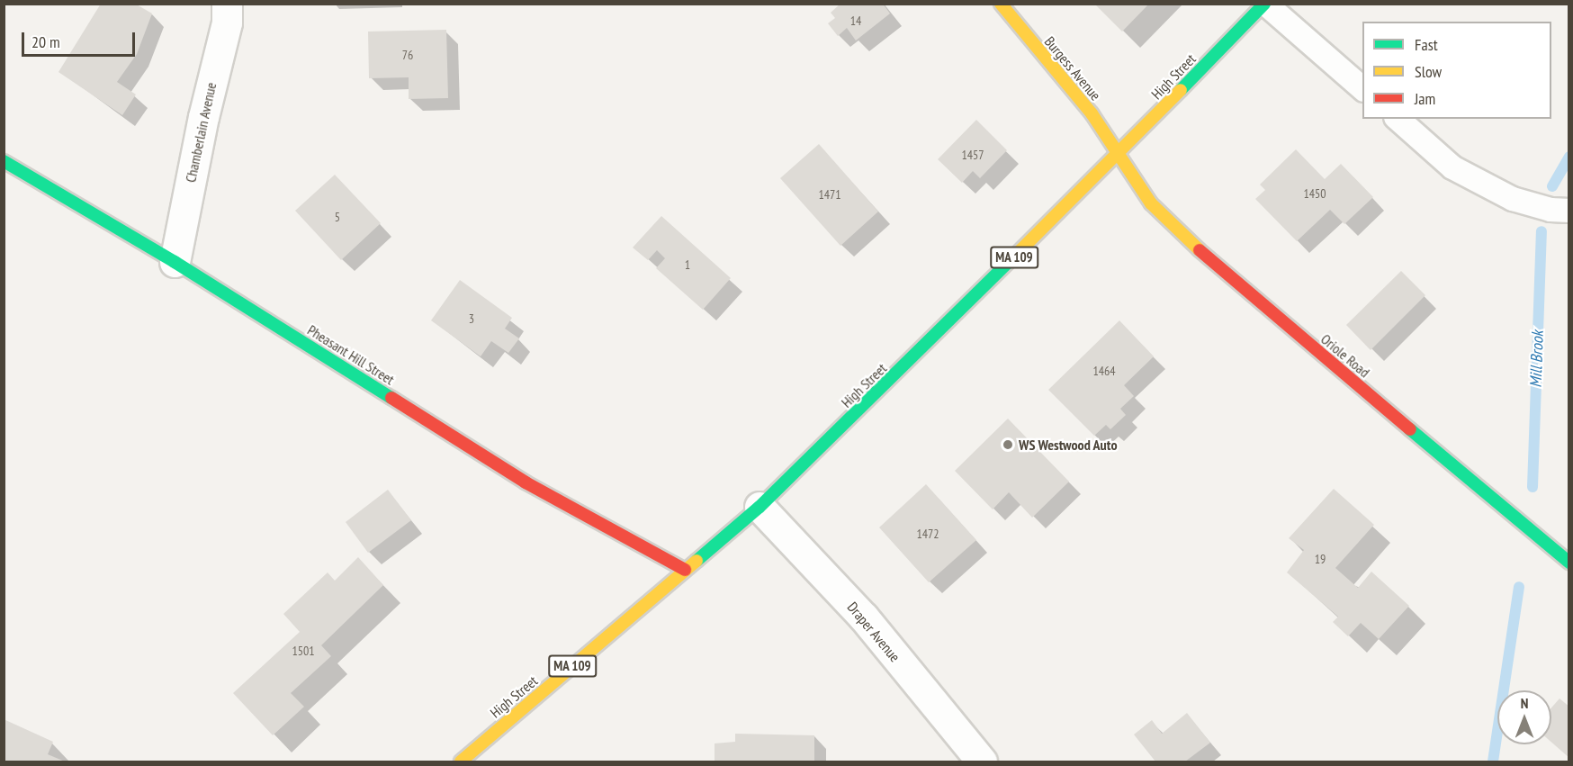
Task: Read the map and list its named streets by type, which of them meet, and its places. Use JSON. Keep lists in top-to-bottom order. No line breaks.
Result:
{"streets":{"street":["Burgess Avenue","High Street","Chamberlain Avenue","MA 109","Pheasant Hill Street","Oriole Road","Draper Avenue"]},"crossings":[["Burgess Avenue","High Street"],["Burgess Avenue","Oriole Road"],["High Street","Pheasant Hill Street"],["High Street","Oriole Road"],["High Street","Draper Avenue"],["Chamberlain Avenue","Pheasant Hill Street"]],"water":["Mill Brook"],"places":["WS Westwood Auto"],"house_numbers":["14","76","1457","1450","1471","5","1","3","1464","1472","19","1501"],"legend":["Fast","Slow","Jam"],"scale_bar":"20 m","north":"top"}
